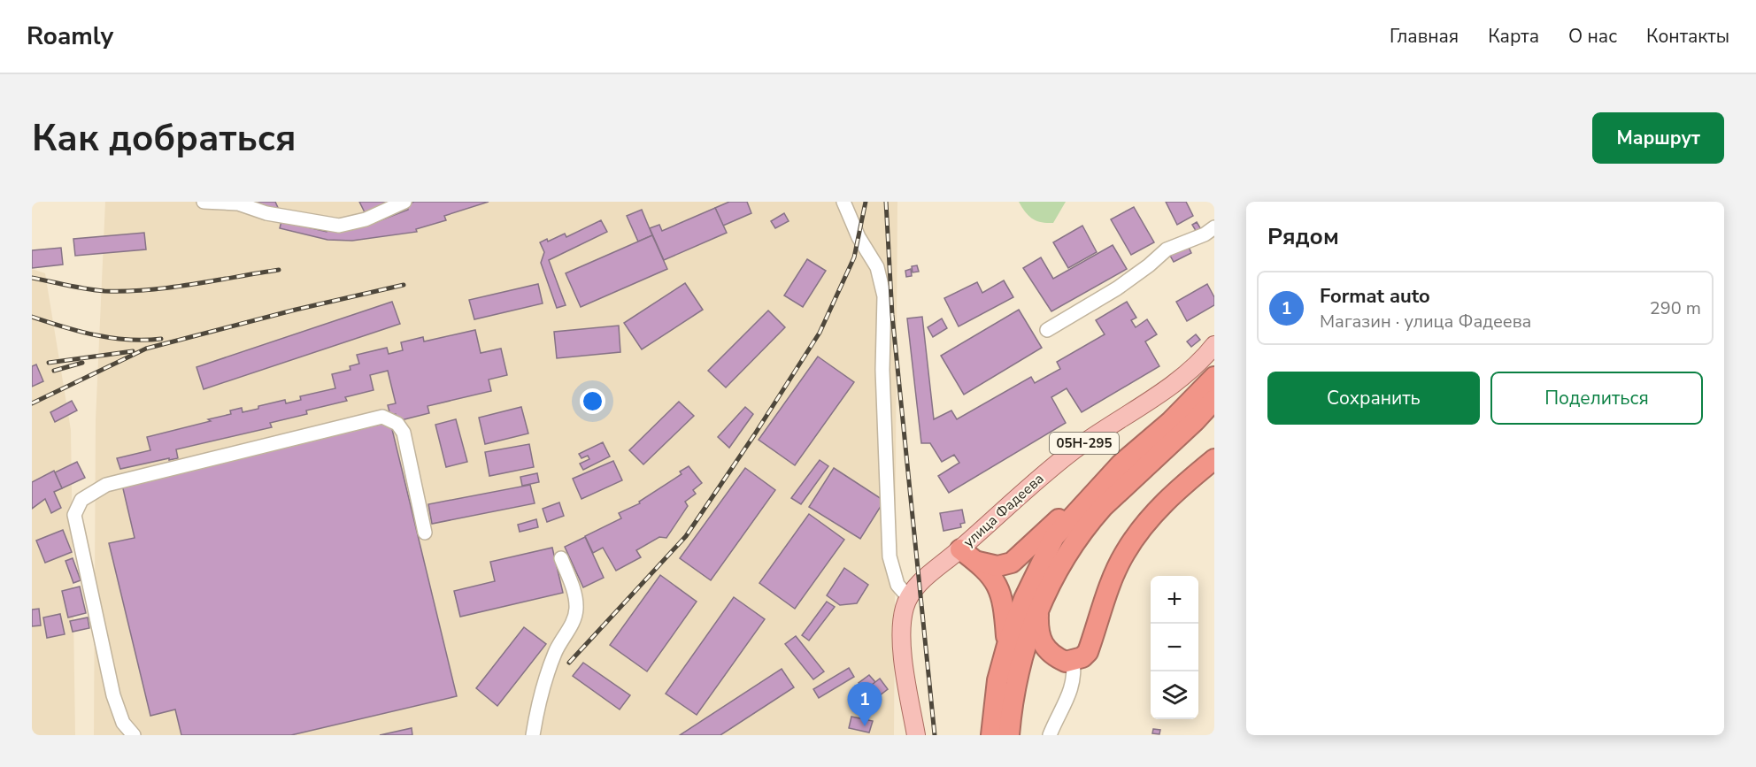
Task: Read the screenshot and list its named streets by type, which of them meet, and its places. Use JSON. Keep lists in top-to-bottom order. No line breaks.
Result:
{"streets":{"main road":["05Н-295","улица Фадеева"]},"page":{"header":"Roamly","nav":["Главная","Карта","О нас","Контакты"],"buttons":["Маршрут",["Сохранить","Поделиться"]],"title":"Как добраться","heading":"Рядом","list":[{"mark":"1","name":"Format auto","note":"Магазин · улица Фадеева","value":"290 m"}],"map_buttons":["+","−"],"pins":"1"}}
